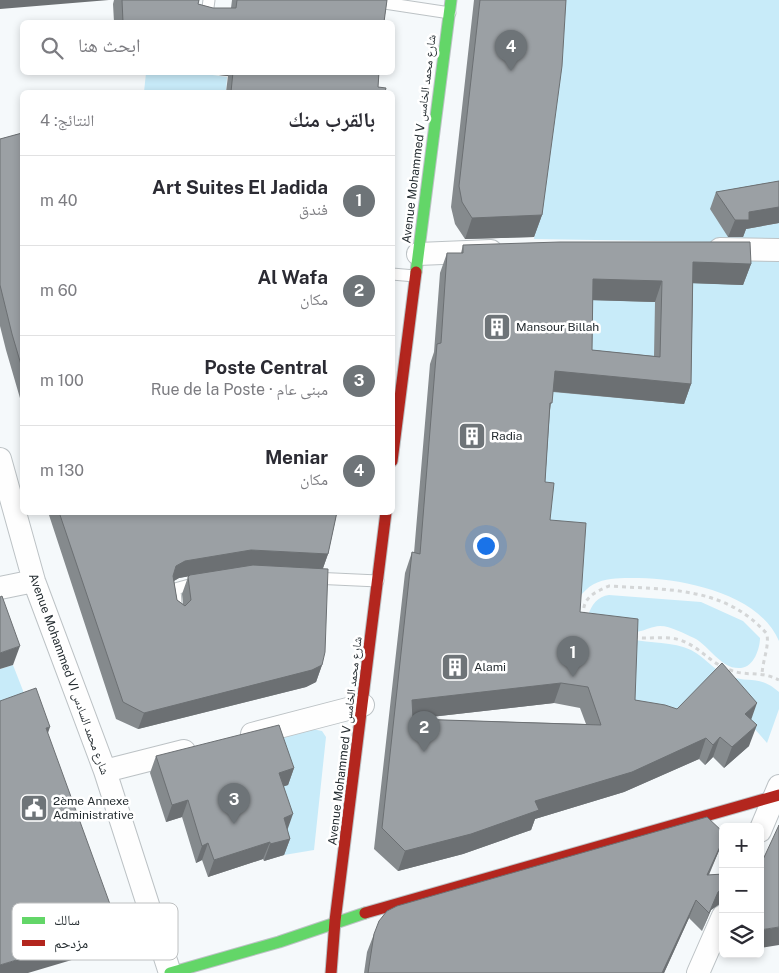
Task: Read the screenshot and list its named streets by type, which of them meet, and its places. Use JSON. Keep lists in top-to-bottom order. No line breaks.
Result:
{"streets":{"street":["Avenue Mohammed V شارع محمد الخامس","Avenue Mohammed VI شارع محمد السادس"]},"places":{"building":["Mansour Billah","Radia","Alami"],"public building":["2ème Annexe Administrative"]},"legend":["سالك","مزدحم"],"page":{"search":"ابحث هنا","pins":["4","1","2","3"],"heading":["بالقرب منك","النتائج: 4"],"list":[{"mark":"1","name":"Art Suites El Jadida","note":"فندق","value":"40 m"},{"mark":"2","name":"Al Wafa","note":"مكان","value":"60 m"},{"mark":"3","name":"Poste Central","note":"مبنى عام · Rue de la Poste","value":"100 m"},{"mark":"4","name":"Meniar","note":"مكان","value":"130 m"}],"map_buttons":["+","−"]}}
